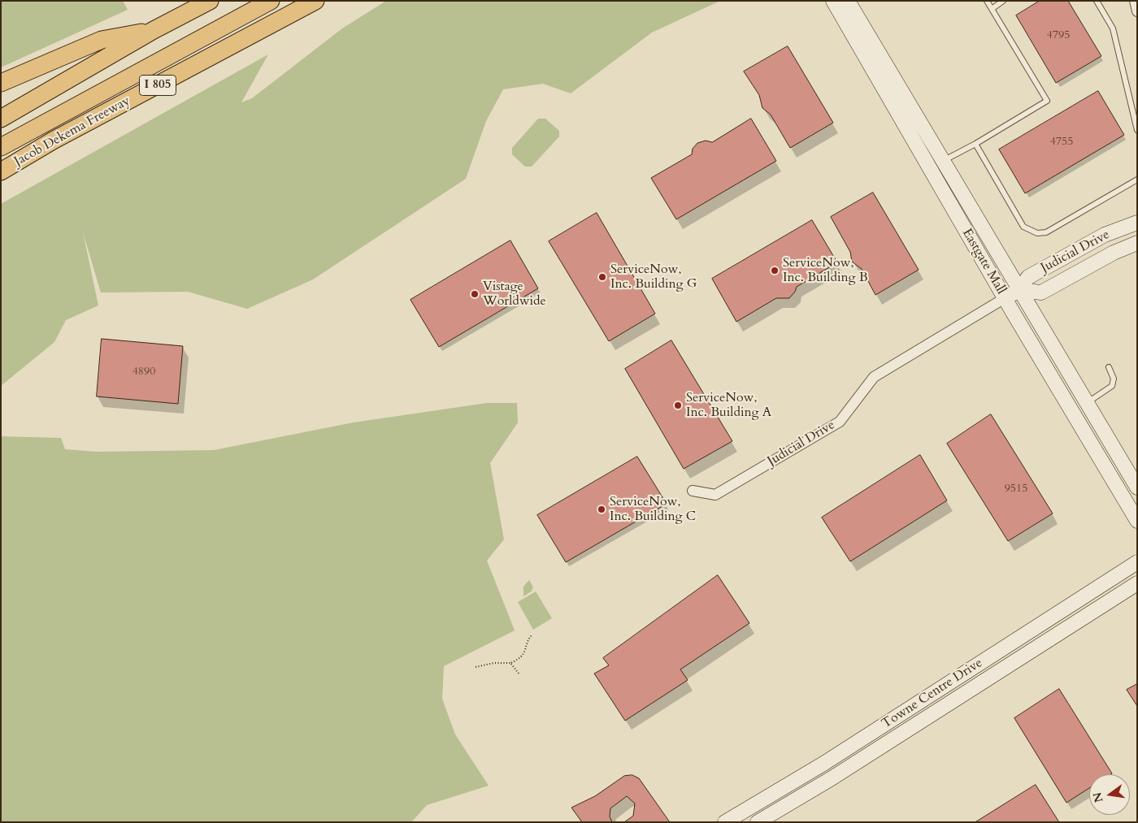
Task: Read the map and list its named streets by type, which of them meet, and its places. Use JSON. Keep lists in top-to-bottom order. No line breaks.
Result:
{"streets":{"highway":["I 805","Jacob Dekema Freeway"],"street":["Judicial Drive","Eastgate Mall","Towne Centre Drive"]},"crossings":[["Judicial Drive","Eastgate Mall"]],"places":["ServiceNow, Inc. Building B","ServiceNow, Inc. Building G","Vistage Worldwide","ServiceNow, Inc. Building A","ServiceNow, Inc. Building C"],"house_numbers":["4795","4755","4890","9515"],"north":"left"}
